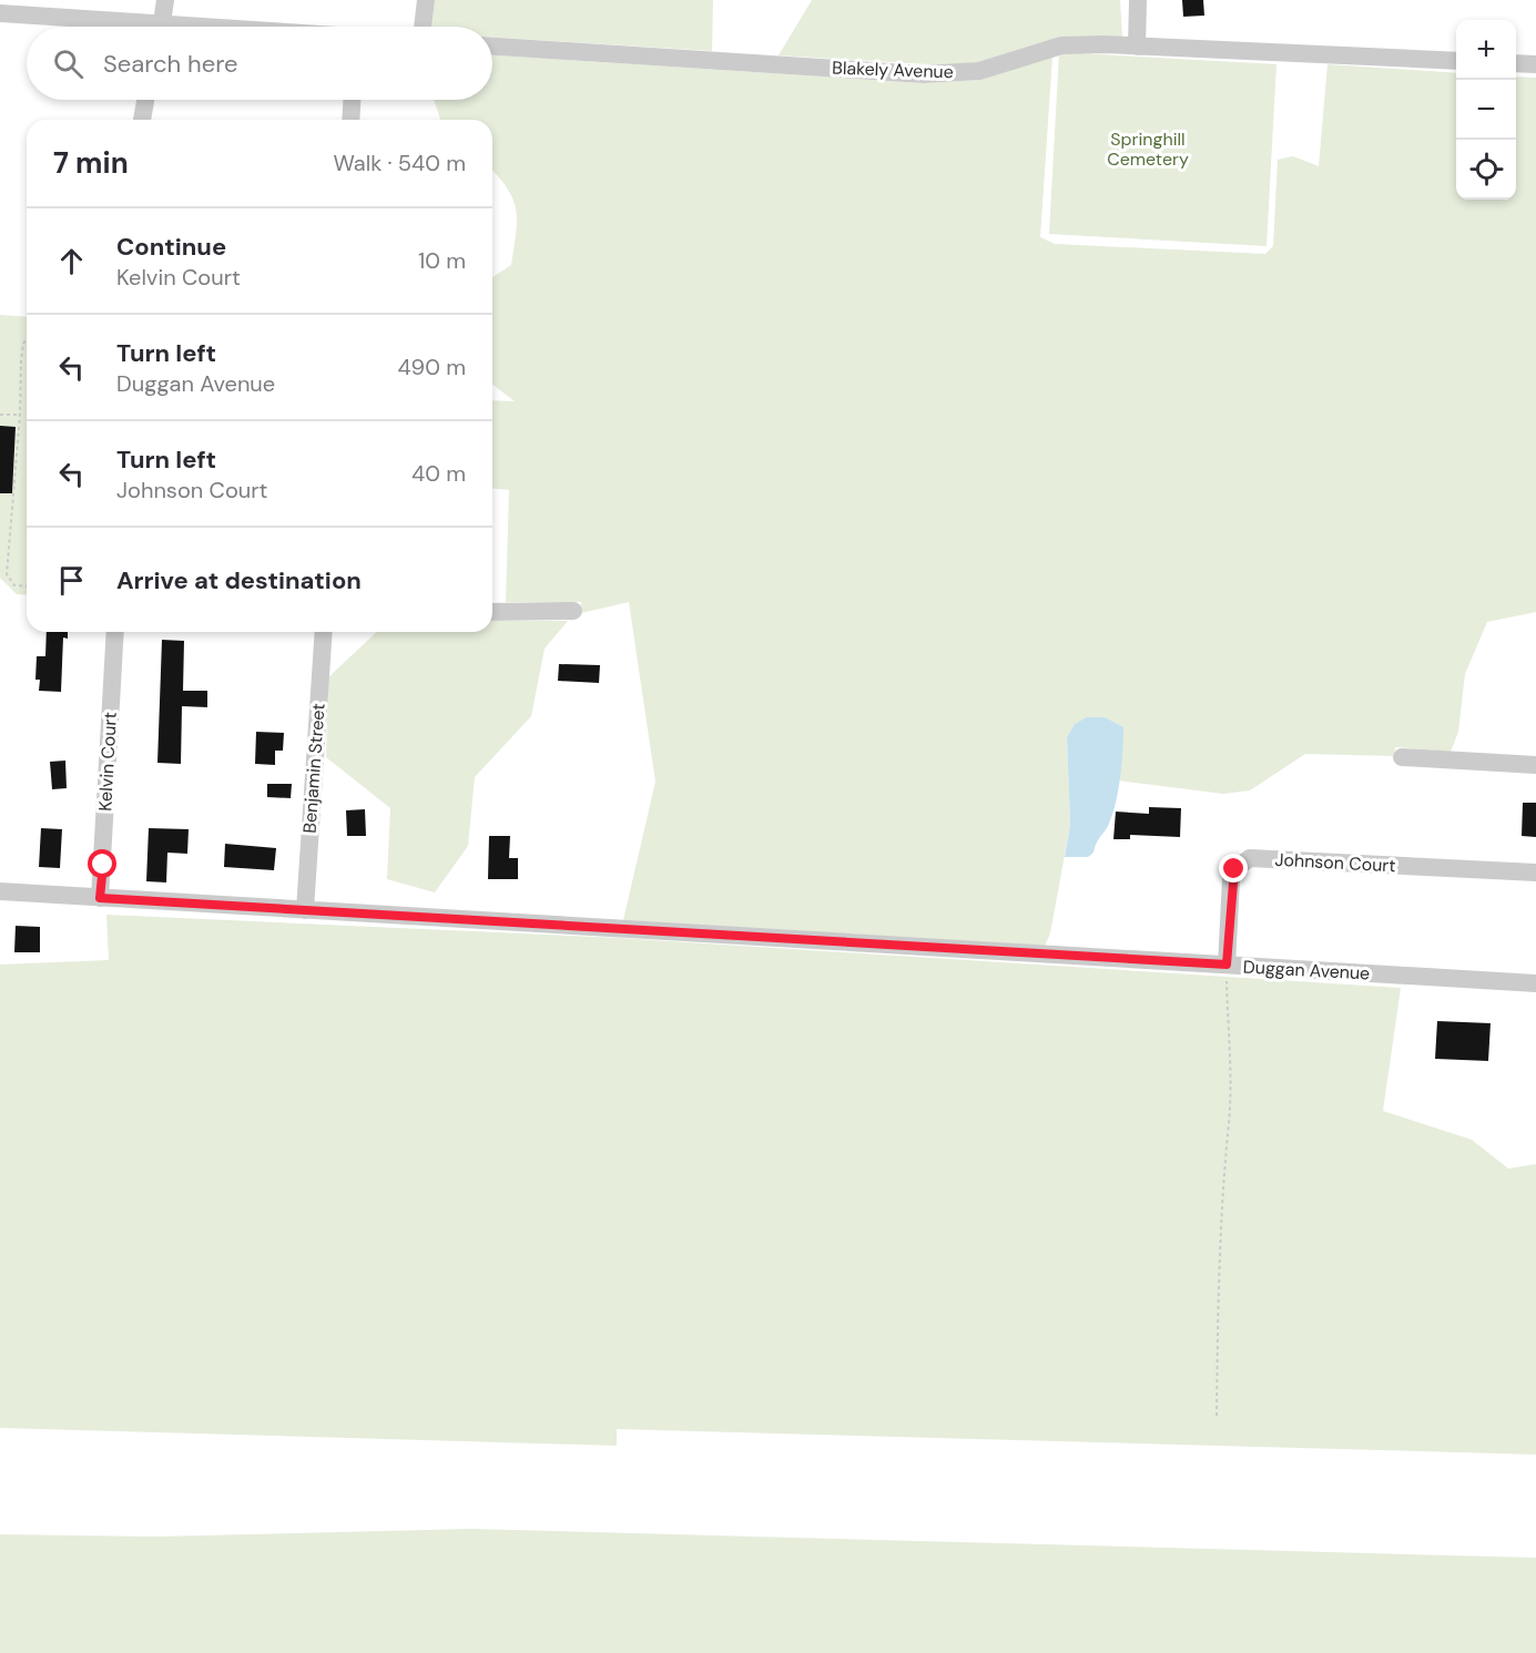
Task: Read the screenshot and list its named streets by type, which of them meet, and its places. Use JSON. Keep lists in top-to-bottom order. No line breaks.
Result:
{"streets":{"street":["Blakely Avenue","Kelvin Court","Benjamin Street","Johnson Court","Duggan Avenue"]},"crossings":[["Kelvin Court","Duggan Avenue"],["Benjamin Street","Duggan Avenue"],["Johnson Court","Duggan Avenue"]],"parks":["Springhill Cemetery"],"page":{"map_buttons":["+","−"],"search":"Search here","heading":["7 min","Walk · 540 m"],"list":[["Continue","Kelvin Court","10 m"],["Turn left","Duggan Avenue","490 m"],["Turn left","Johnson Court","40 m"],"Arrive at destination"]}}
